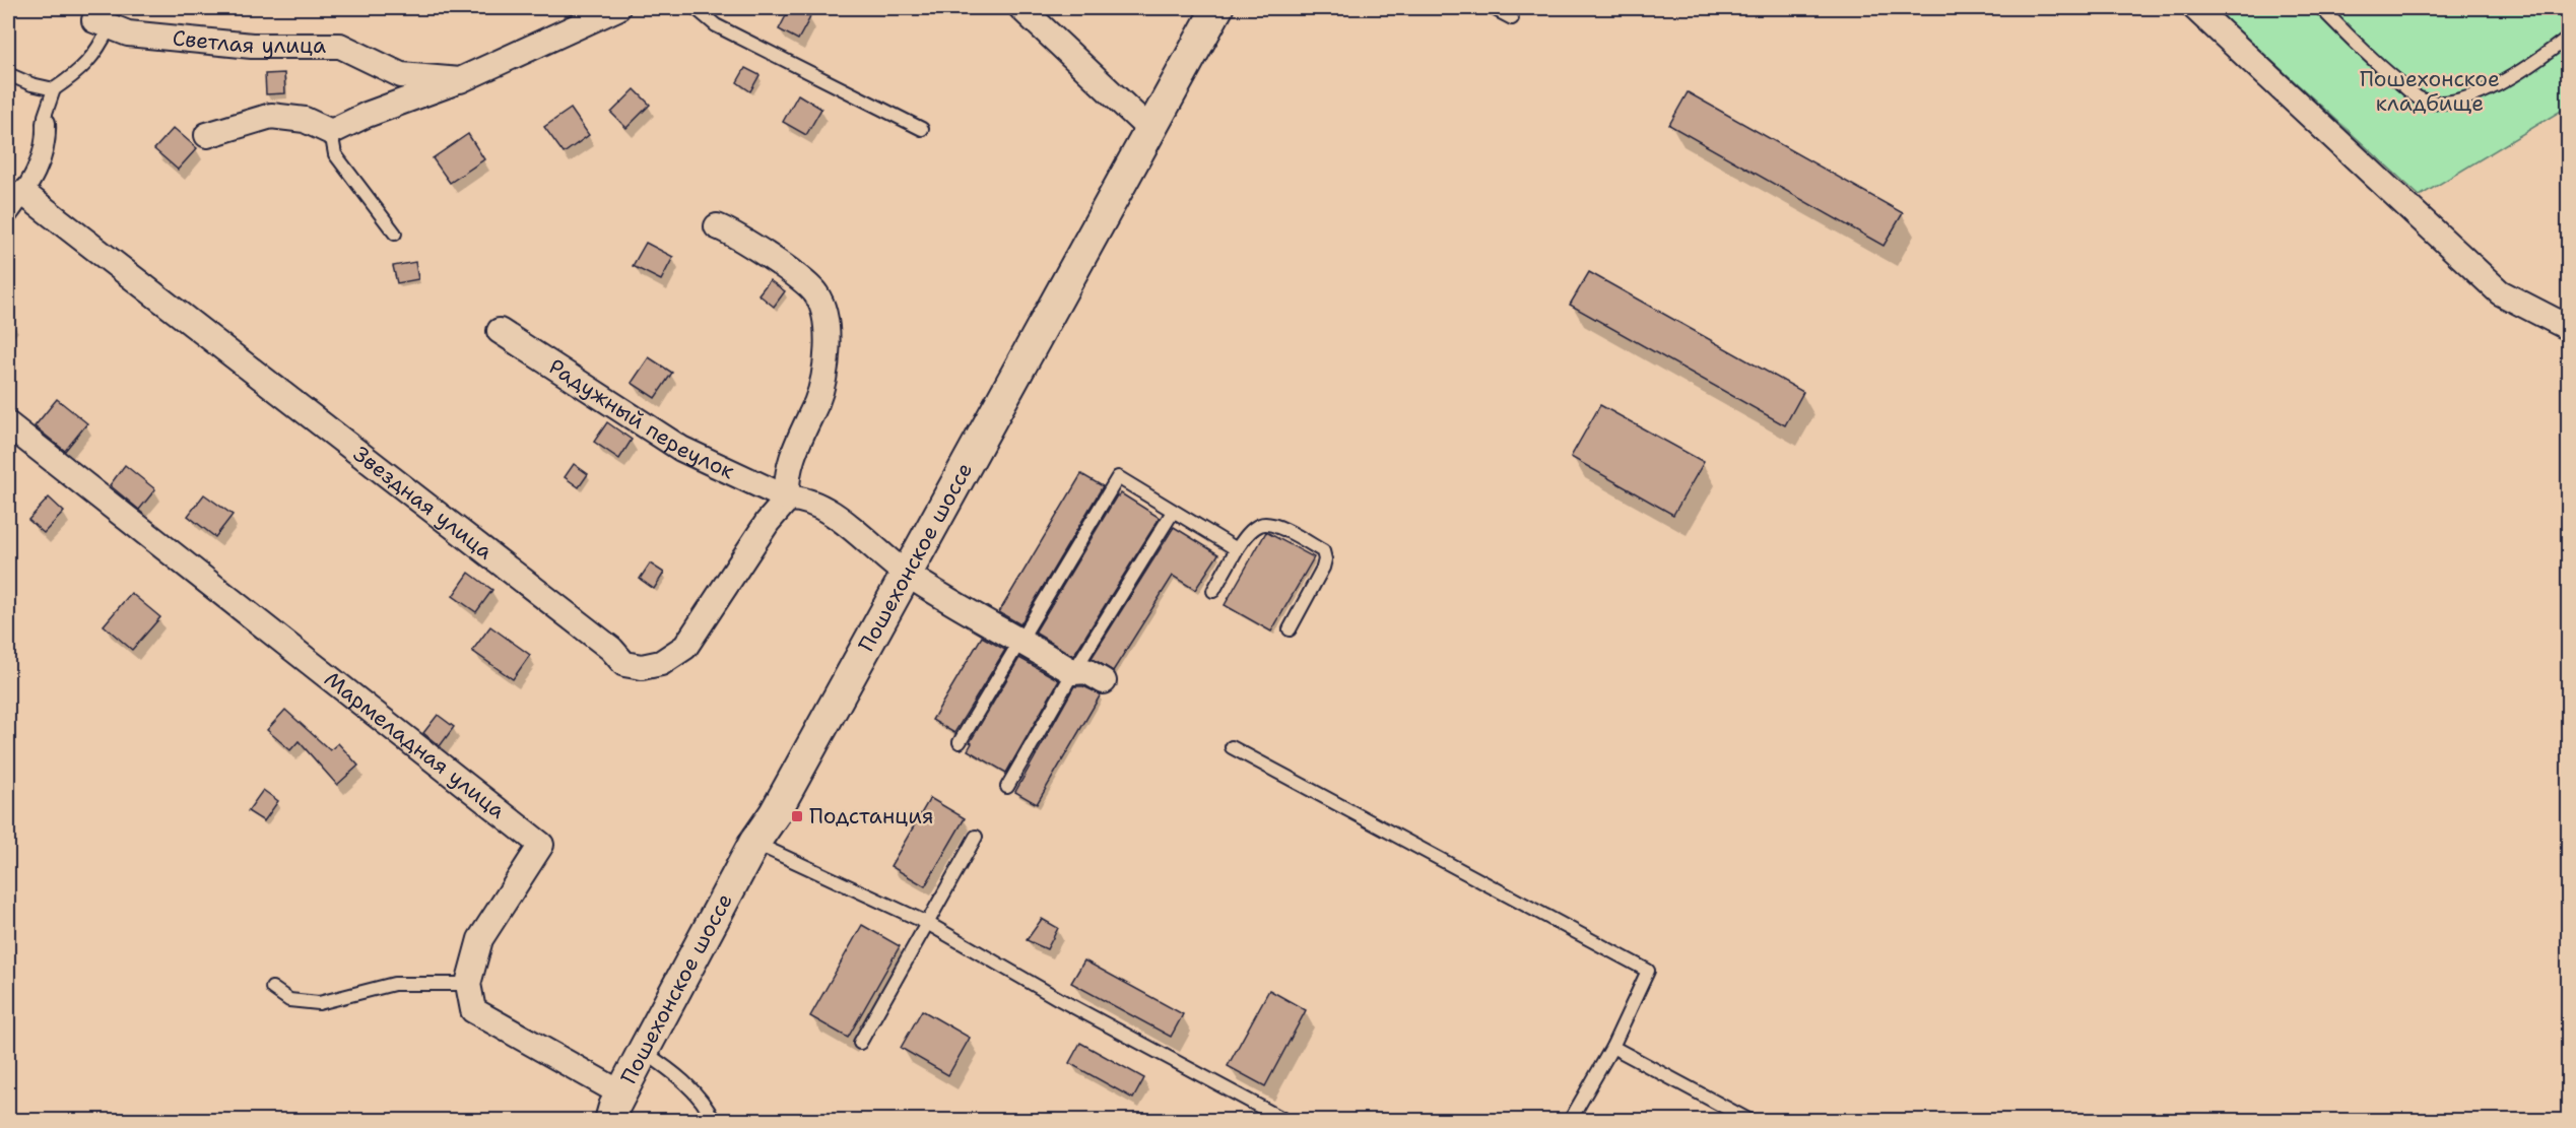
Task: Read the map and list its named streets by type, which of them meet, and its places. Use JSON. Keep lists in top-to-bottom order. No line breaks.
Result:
{"streets":{"street":["Светлая улица","Радужный переулок","Звездная улица","Пошехонское шоссе","Мармеладная улица"]},"crossings":[["Радужный переулок","Звездная улица"],["Радужный переулок","Пошехонское шоссе"]],"parks":["Пошехонское кладбище"],"places":{"transit":["Подстанция"]}}
